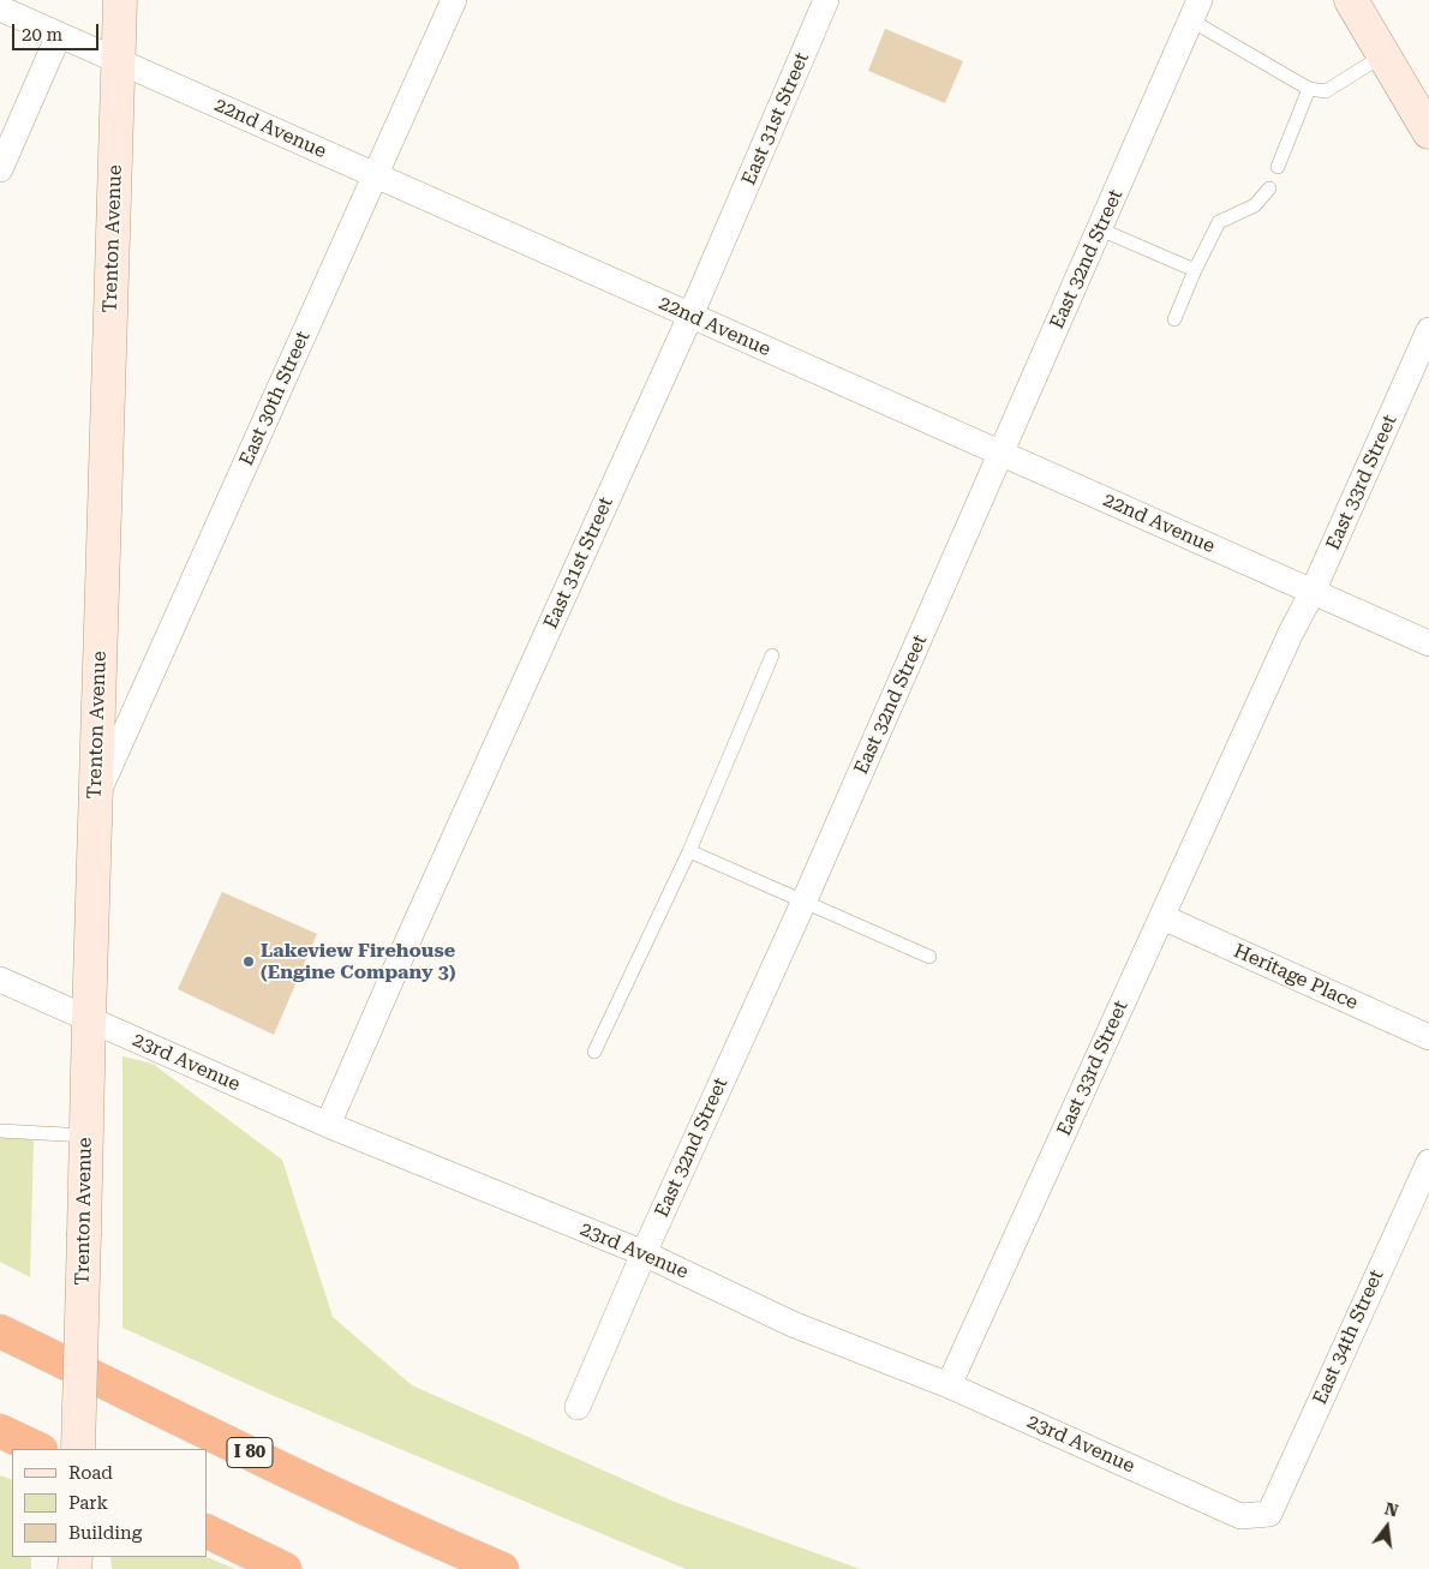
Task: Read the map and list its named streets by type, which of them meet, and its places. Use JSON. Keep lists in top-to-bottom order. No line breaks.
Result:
{"streets":{"highway":["I 80"],"street":["East 31st Street","22nd Avenue","Trenton Avenue","East 32nd Street","East 30th Street","East 33rd Street","Heritage Place","23rd Avenue","East 34th Street"]},"crossings":[["East 31st Street","22nd Avenue"],["East 31st Street","23rd Avenue"],["22nd Avenue","Trenton Avenue"],["22nd Avenue","East 32nd Street"],["22nd Avenue","East 30th Street"],["22nd Avenue","East 33rd Street"],["Trenton Avenue","East 30th Street"],["Trenton Avenue","23rd Avenue"],["East 32nd Street","23rd Avenue"],["East 33rd Street","Heritage Place"],["East 33rd Street","23rd Avenue"],["23rd Avenue","East 34th Street"]],"places":["Lakeview Firehouse (Engine Company 3)"],"legend":["Road","Park","Building"],"scale_bar":"20 m","north":"top"}
